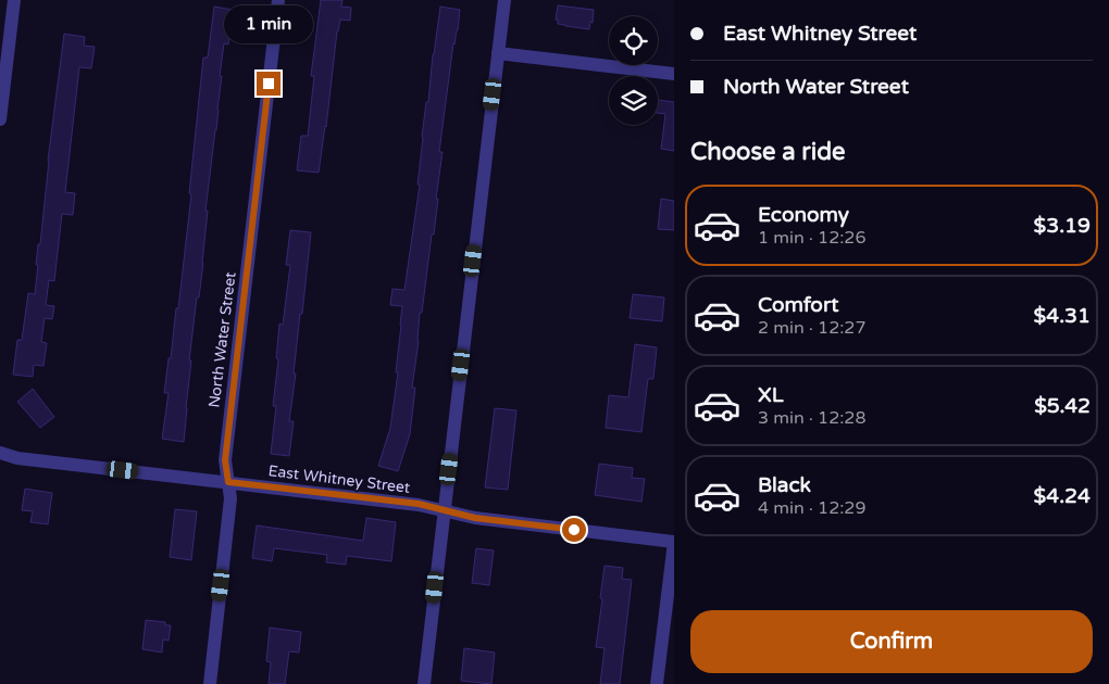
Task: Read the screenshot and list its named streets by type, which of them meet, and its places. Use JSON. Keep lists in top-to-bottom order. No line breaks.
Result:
{"streets":{"street":["North Water Street","East Whitney Street"]},"crossings":[["North Water Street","East Whitney Street"]],"page":{"banner":["East Whitney Street","North Water Street"],"bubble":"1 min","heading":"Choose a ride","list":[{"name":"Economy","note":"1 min · 12:26","value":"$3.19"},{"name":"Comfort","note":"2 min · 12:27","value":"$4.31"},{"name":"XL","note":"3 min · 12:28","value":"$5.42"},{"name":"Black","note":"4 min · 12:29","value":"$4.24"}],"buttons":"Confirm"}}
